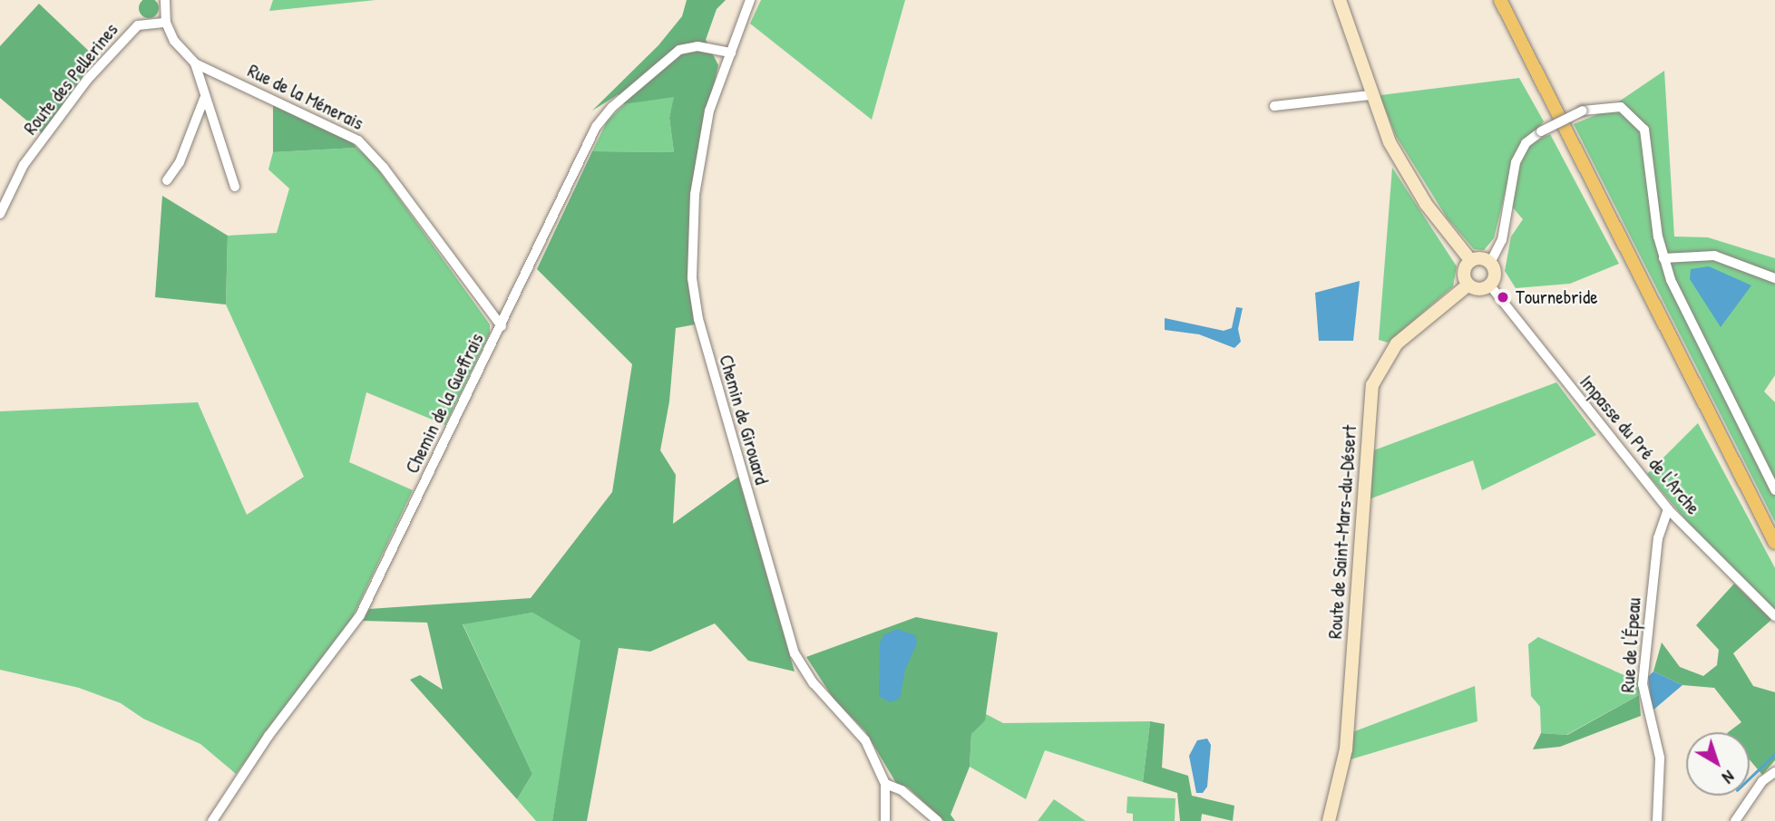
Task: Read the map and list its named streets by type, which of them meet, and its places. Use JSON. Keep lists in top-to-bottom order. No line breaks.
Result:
{"streets":{"main road":["Route de Saint-Mars-du-Désert"],"street":["Route des Pellerines","Rue de la Ménerais","Chemin de la Gueffrais","Chemin de Girouard","Impasse du Pré de l'Arche","Rue de l'Épeau"]},"crossings":[["Route des Pellerines","Rue de la Ménerais"],["Rue de la Ménerais","Chemin de la Gueffrais"],["Chemin de la Gueffrais","Chemin de Girouard"],["Impasse du Pré de l'Arche","Route de Saint-Mars-du-Désert"],["Impasse du Pré de l'Arche","Rue de l'Épeau"]],"places":["Tournebride"],"north":"bottom right"}
